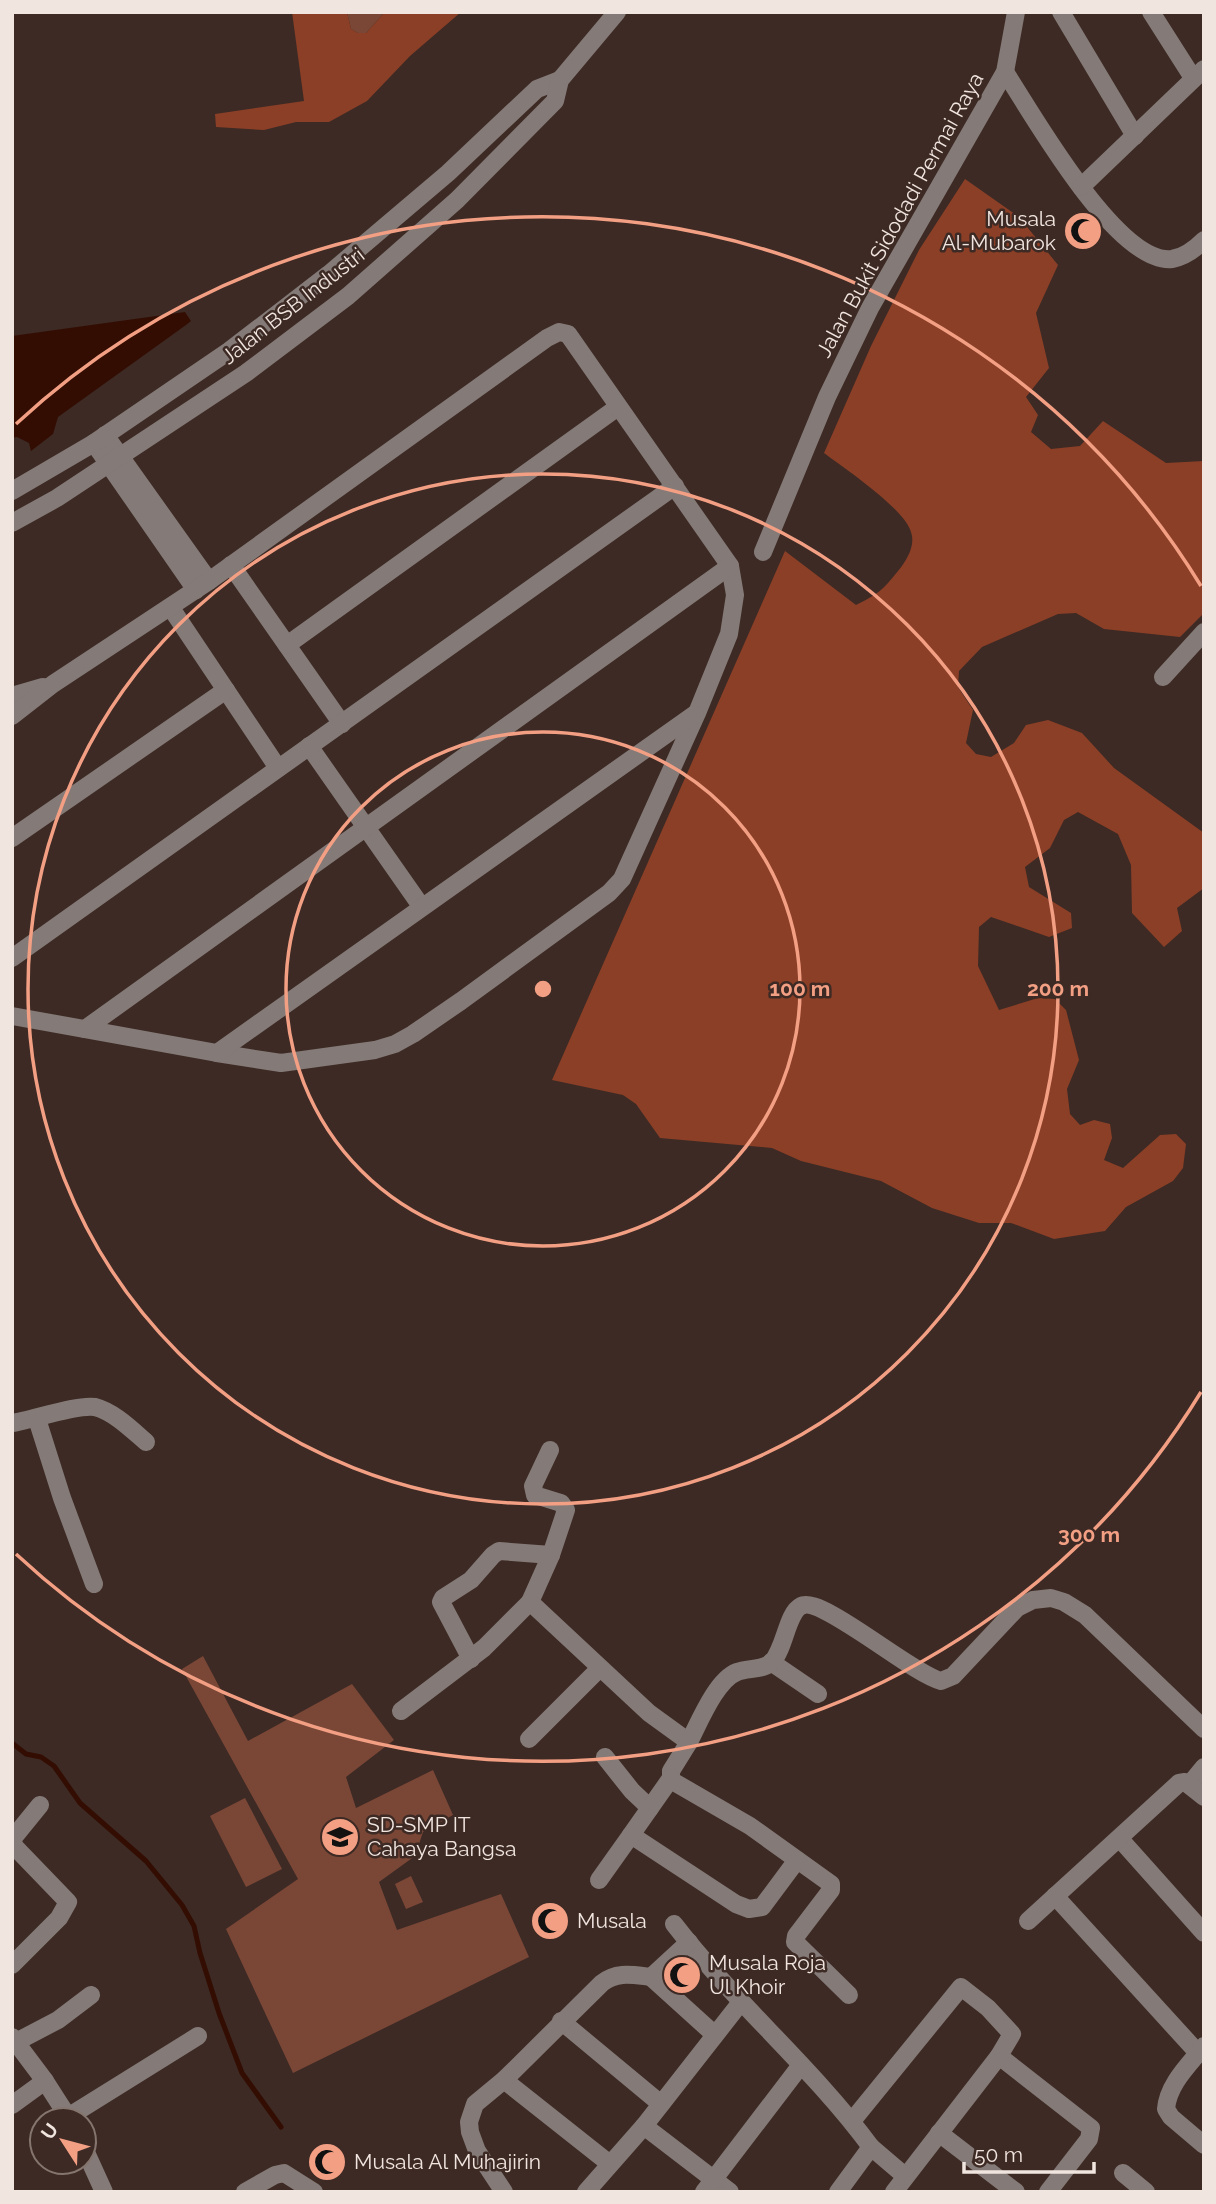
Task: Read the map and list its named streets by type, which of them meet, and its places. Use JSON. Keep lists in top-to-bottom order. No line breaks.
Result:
{"streets":{"street":["Jalan Bukit Sidodadi Permai Raya","Jalan BSB Industri"]},"places":{"mosque":["Musala Al-Mubarok","Musala","Musala Roja Ul Khoir","Musala Al Muhajirin"],"school or university":["SD-SMP IT Cahaya Bangsa"]},"scale_bar":"50 m","north":"top left","rings":["100 m","200 m","300 m"]}
